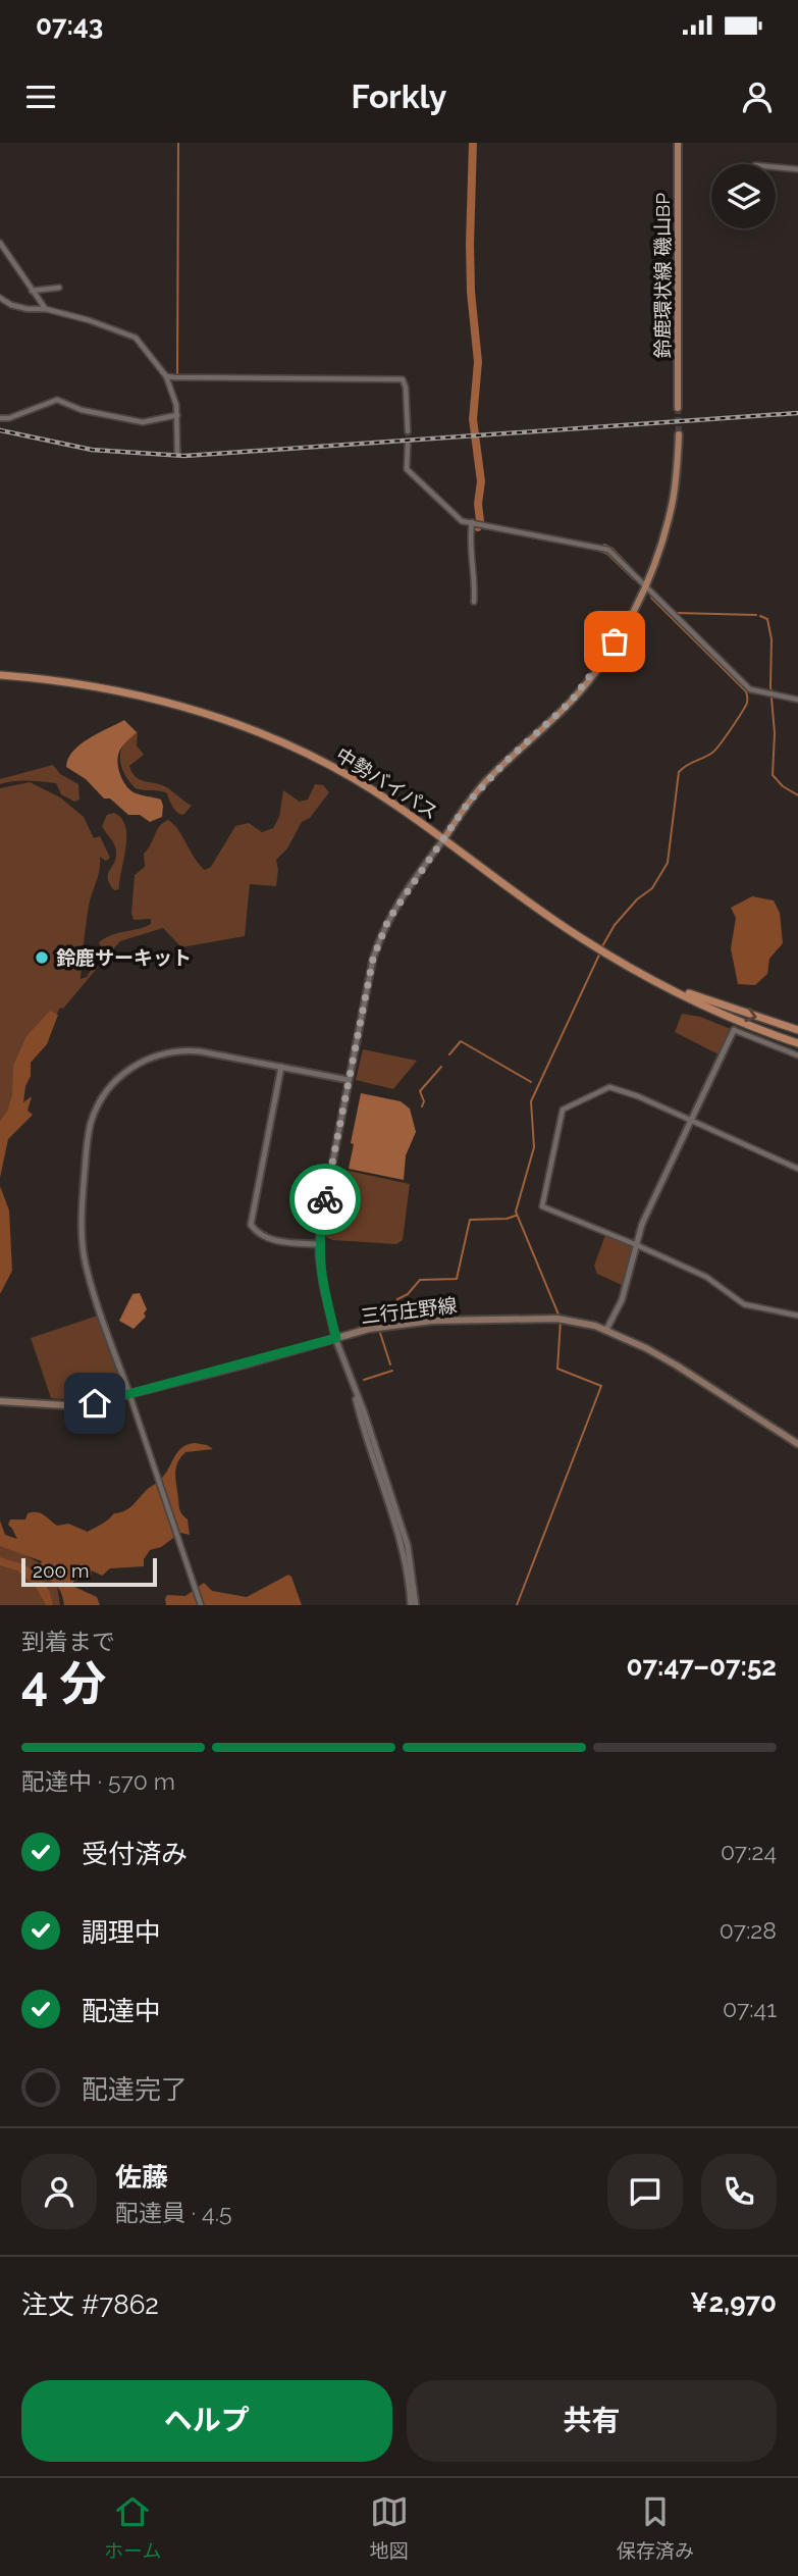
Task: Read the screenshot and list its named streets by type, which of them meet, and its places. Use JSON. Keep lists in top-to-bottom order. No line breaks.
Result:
{"streets":{"highway":["中勢バイパス"],"main road":["鈴鹿環状線 磯山BP","三行庄野線"]},"places":["鈴鹿サーキット"],"scale_bar":"200 m","page":{"status":"07:43","header":"Forkly","scale":"200 m","heading":["4 分","到着まで","07:47–07:52"],"panel":["佐藤","配達員 · 4.5","注文 #7862","¥2,970"],"bar":"配達中 · 570 m","list":[["受付済み","07:24"],["調理中","07:28"],["配達中","07:41"],"配達完了"],"buttons":["ヘルプ","共有"],"tabs":["ホーム","地図","保存済み"]}}
